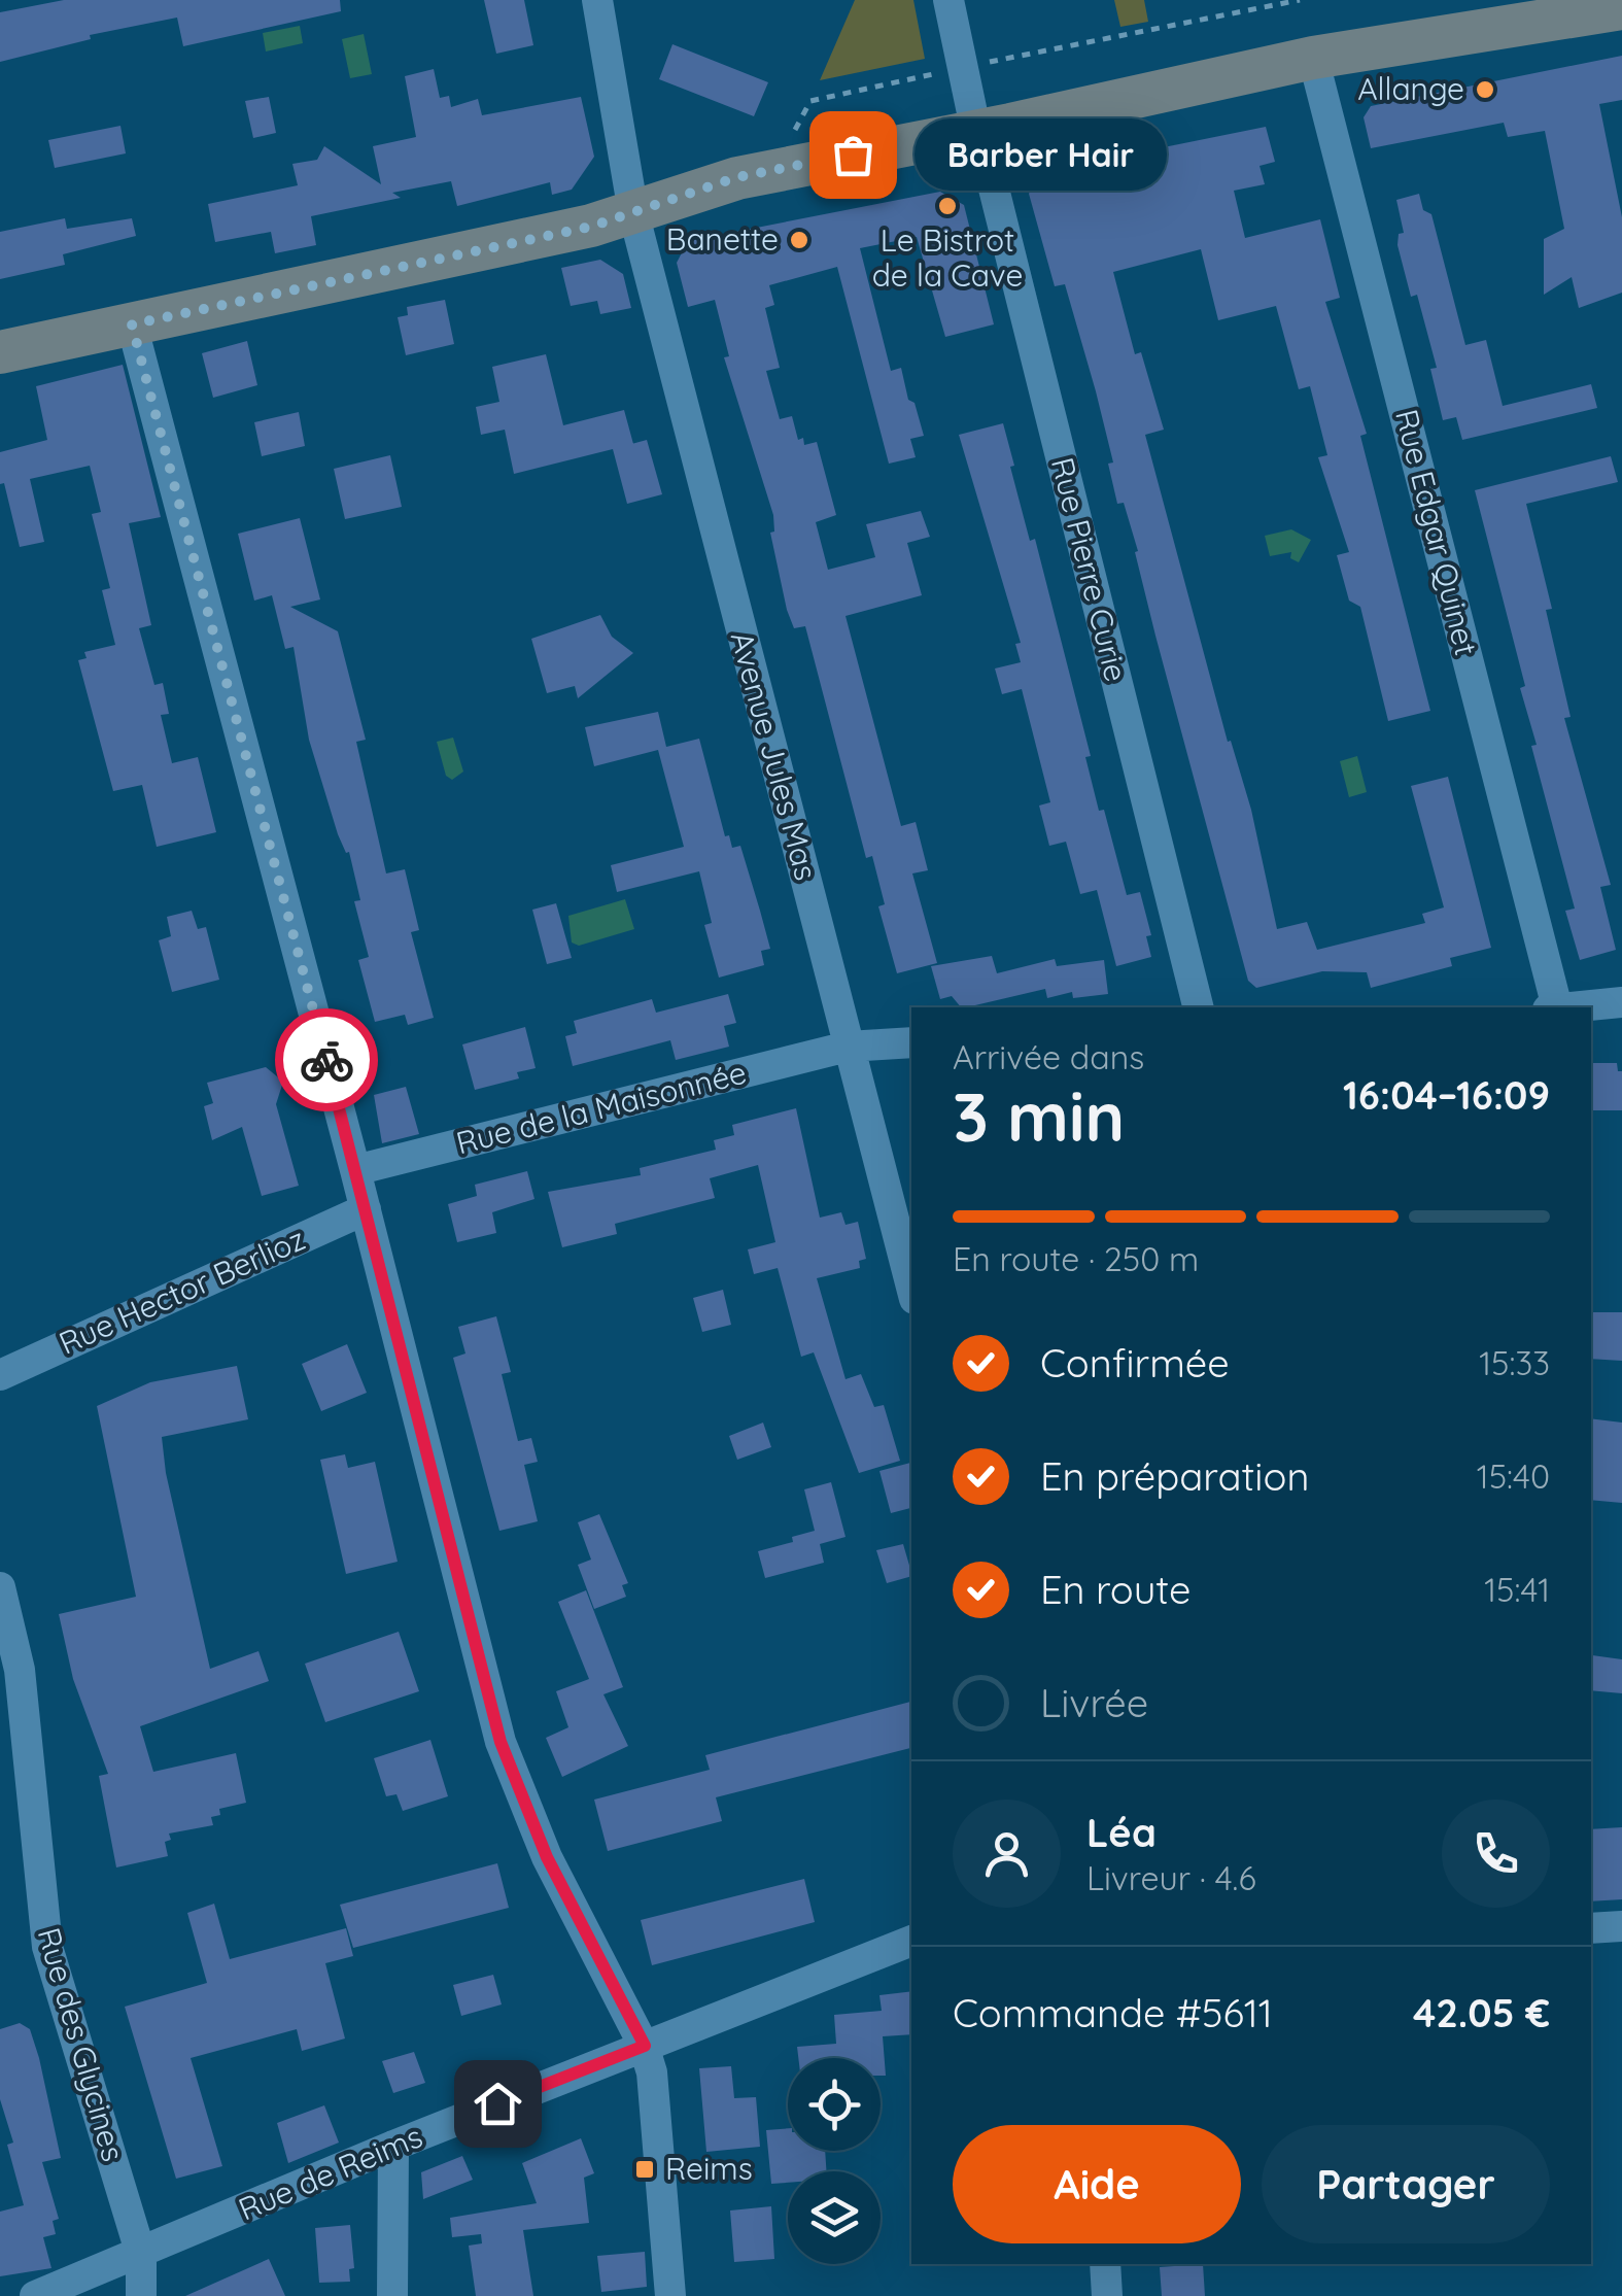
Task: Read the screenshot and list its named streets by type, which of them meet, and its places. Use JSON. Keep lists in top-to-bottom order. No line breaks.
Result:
{"streets":{"street":["Rue Edgar Quinet","Rue Pierre Curie","Avenue Jules Mas","Rue de la Maisonnée","Rue Hector Berlioz","Rue des Glycines","Rue de Reims"]},"crossings":[["Avenue Jules Mas","Rue de la Maisonnée"],["Rue des Glycines","Rue de Reims"]],"places":{"other":["Allange","Barber Hair","Le Bistrot de la Cave","Banette"],"transit":["Reims"]},"page":{"bubble":"Barber Hair","heading":["3 min","Arrivée dans","16:04–16:09"],"panel":["Léa","Livreur · 4.6","Commande #5611","42.05 €"],"bar":"En route · 250 m","list":[["Confirmée","15:33"],["En préparation","15:40"],["En route","15:41"],"Livrée"],"buttons":["Aide","Partager"]}}
